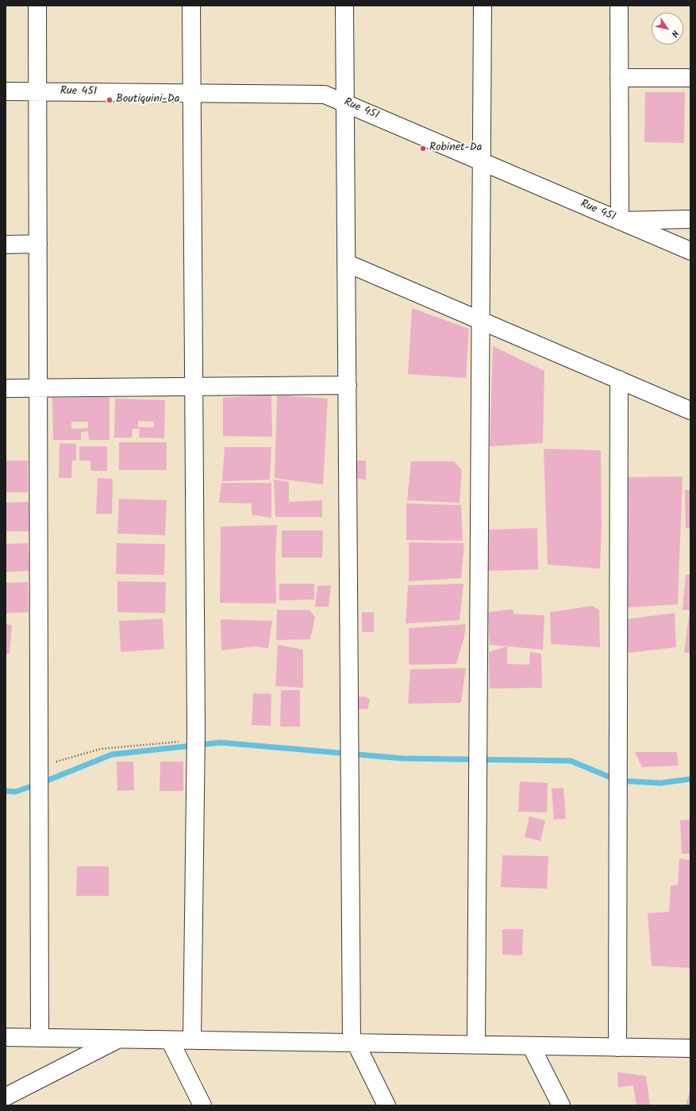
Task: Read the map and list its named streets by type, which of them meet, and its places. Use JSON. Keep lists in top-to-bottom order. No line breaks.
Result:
{"streets":{"street":["Rue 451"]},"places":["Boutiquini-Da","Robinet-Da"],"north":"bottom right"}
